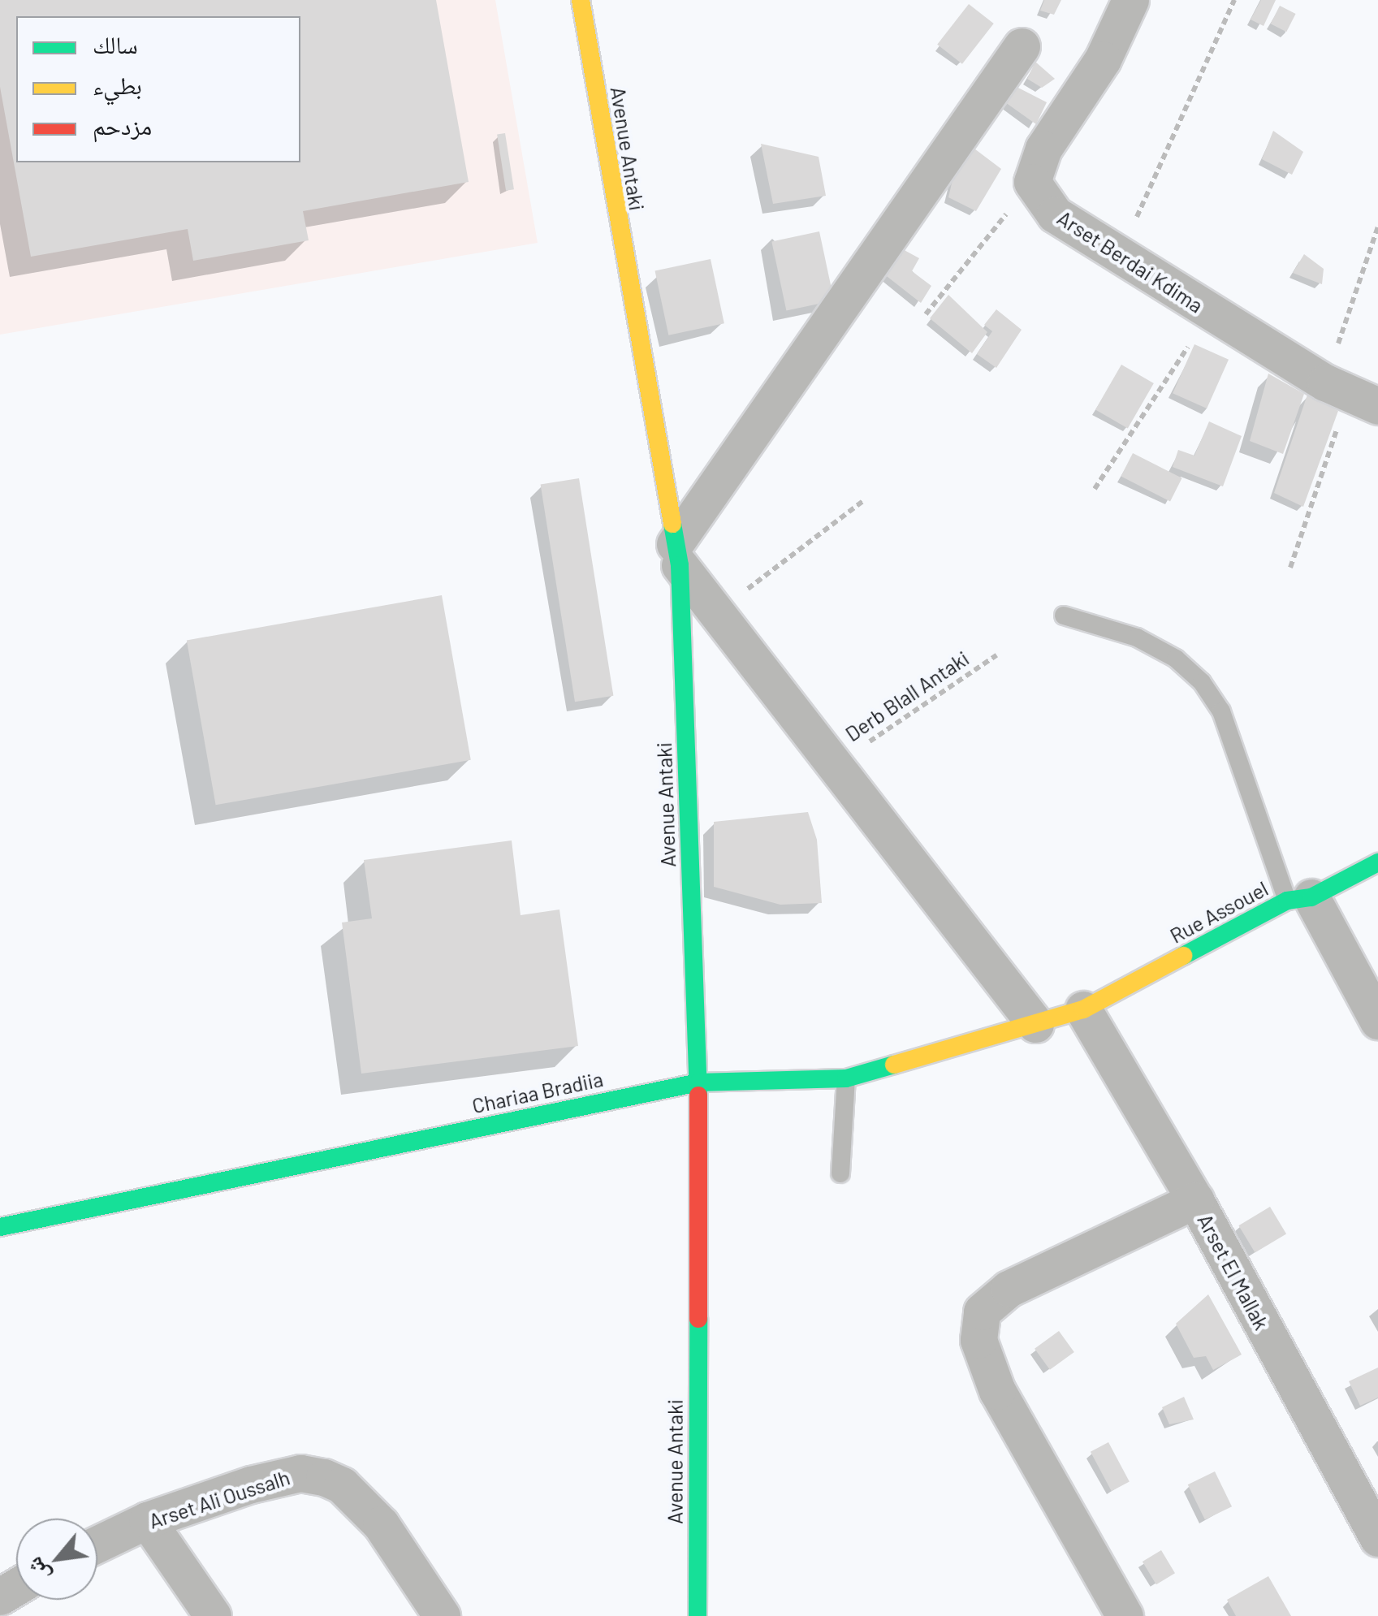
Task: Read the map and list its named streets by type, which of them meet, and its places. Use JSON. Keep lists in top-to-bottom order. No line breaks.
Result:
{"streets":{"street":["Avenue Antaki","Arset Berdai Kdima","Rue Assouel","Chariaa Bradiia","Arset El Mallak","Arset Ali Oussalh"],"path":["Derb Blall Antaki"]},"crossings":[["Avenue Antaki","Chariaa Bradiia"],["Rue Assouel","Chariaa Bradiia"],["Rue Assouel","Arset El Mallak"],["Chariaa Bradiia","Arset El Mallak"]],"legend":["سالك","بطيء","مزدحم"],"north":"bottom left"}
